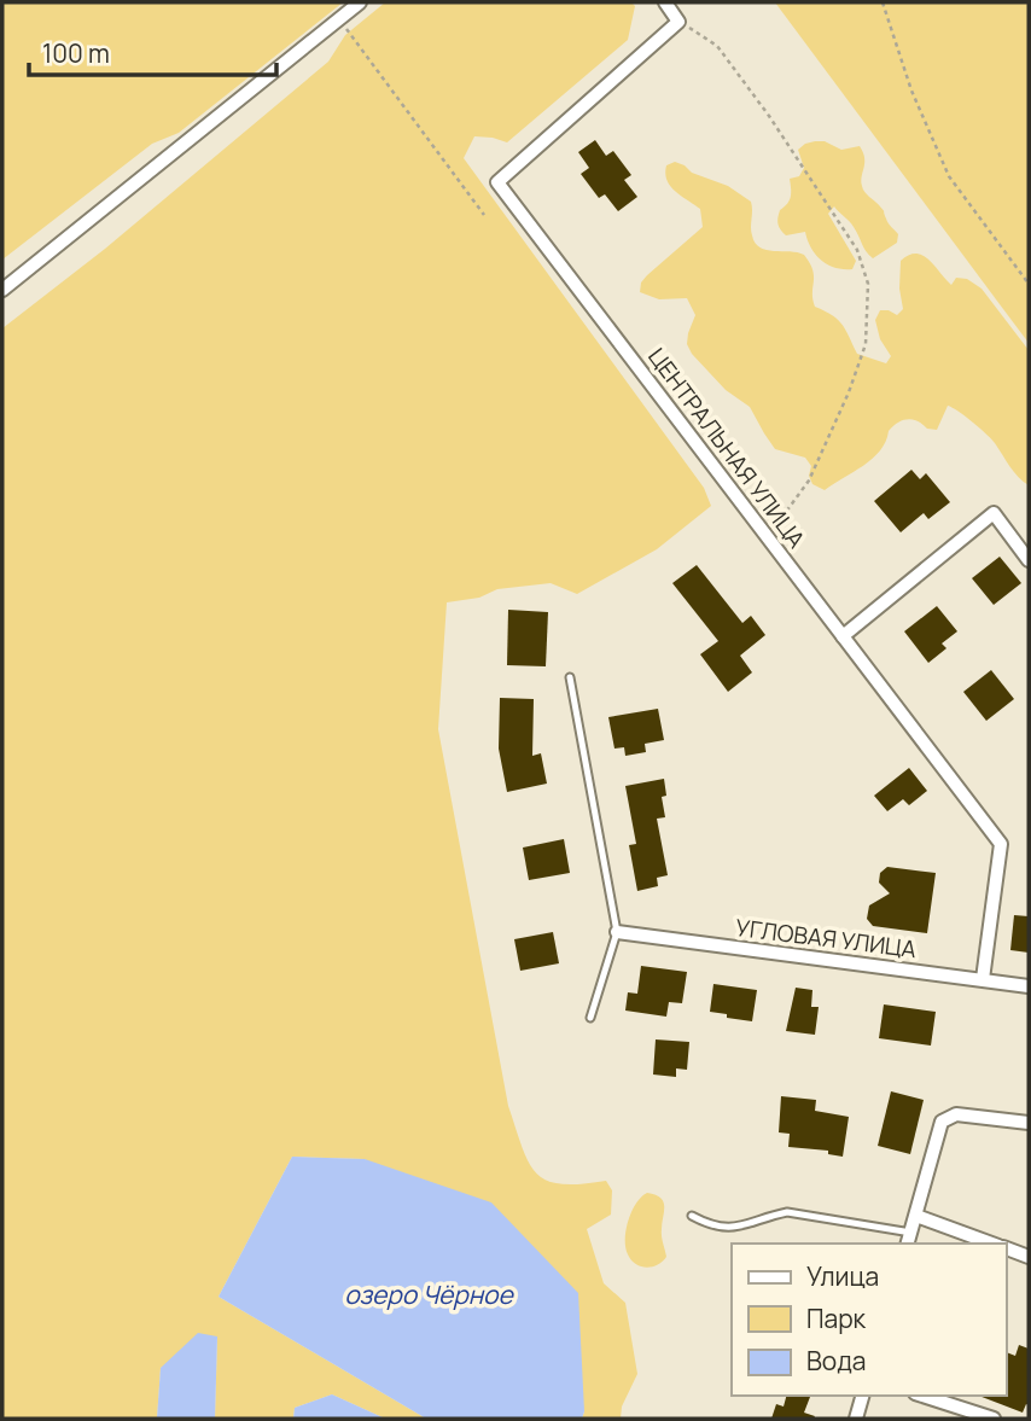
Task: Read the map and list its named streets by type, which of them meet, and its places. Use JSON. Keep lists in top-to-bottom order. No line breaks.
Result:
{"streets":{"street":["ЦЕНТРАЛЬНАЯ УЛИЦА","УГЛОВАЯ УЛИЦА"]},"crossings":[["ЦЕНТРАЛЬНАЯ УЛИЦА","УГЛОВАЯ УЛИЦА"]],"water":["озеро Чёрное"],"legend":["Улица","Парк","Вода"],"scale_bar":"100 m"}
